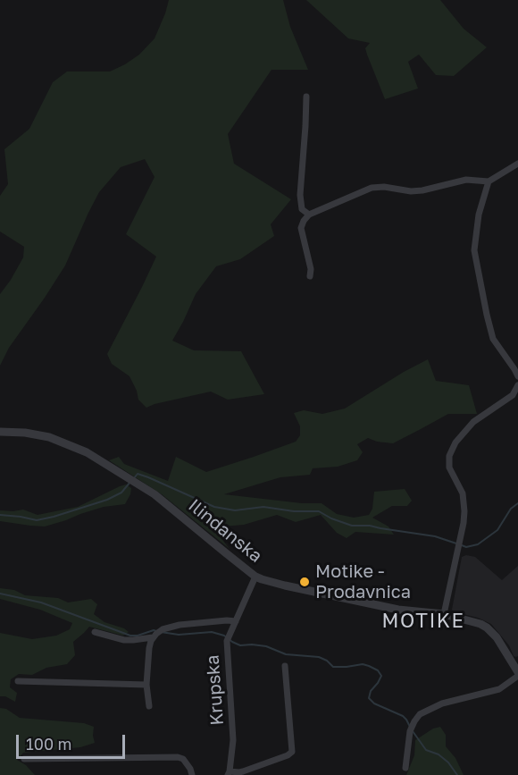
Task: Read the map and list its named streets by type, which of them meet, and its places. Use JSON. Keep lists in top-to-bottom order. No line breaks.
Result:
{"streets":{"street":["Ilindanska","Krupska"]},"crossings":[["Ilindanska","Krupska"]],"districts":["MOTIKE"],"places":["Motike - Prodavnica"],"scale_bar":"100 m"}
